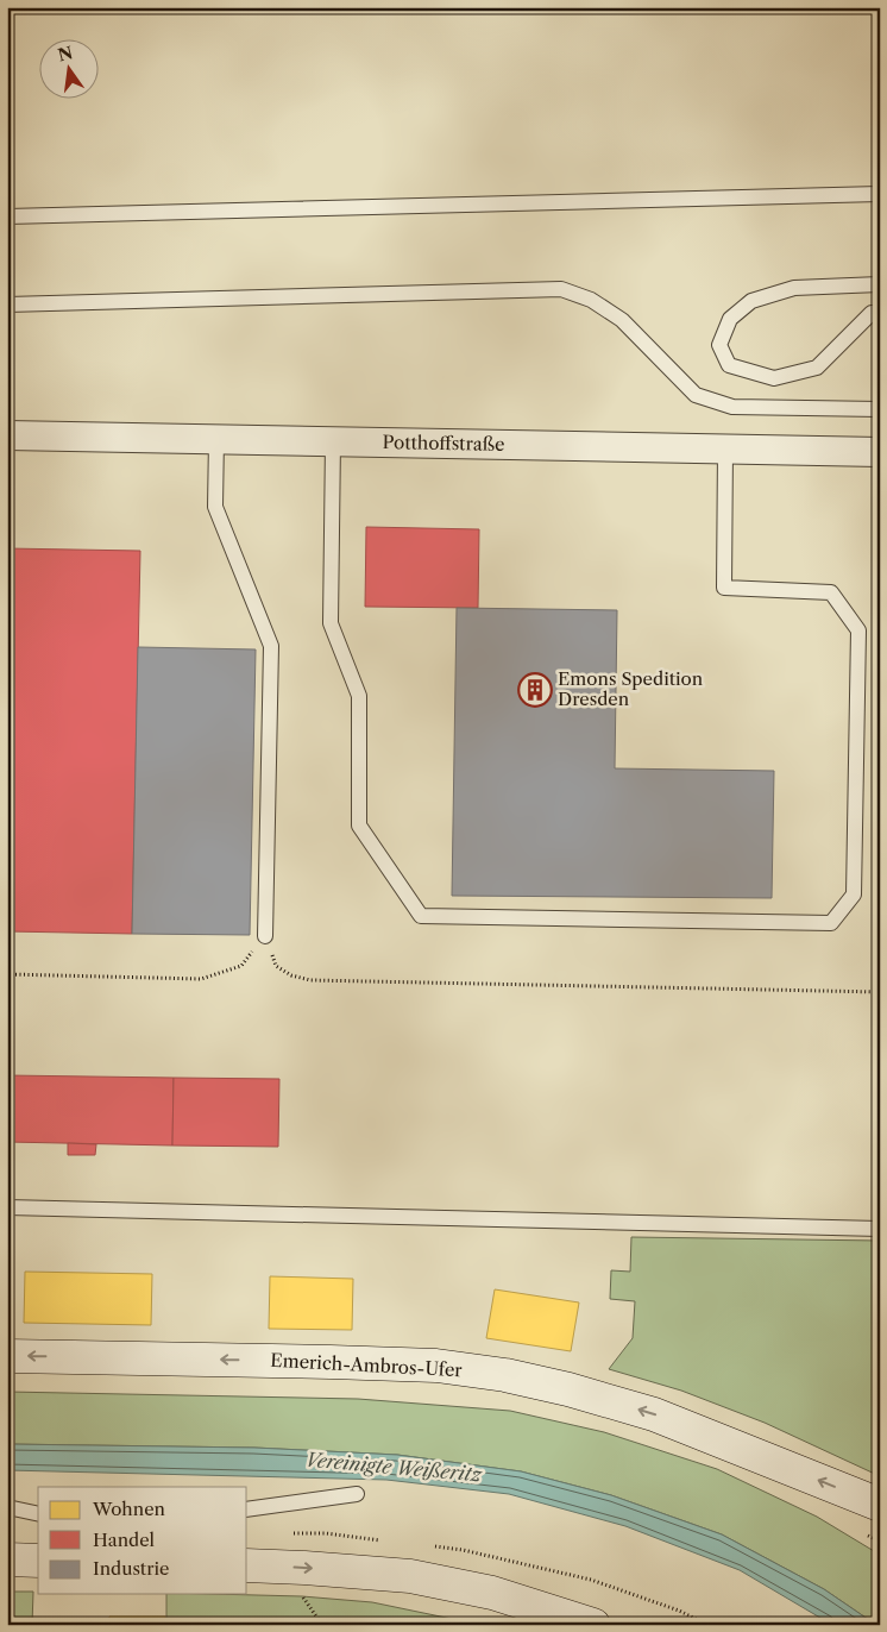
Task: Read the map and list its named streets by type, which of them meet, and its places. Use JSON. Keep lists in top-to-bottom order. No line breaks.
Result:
{"streets":{"main road":["Emerich-Ambros-Ufer"],"street":["Potthoffstraße"]},"water":["Vereinigte Weißeritz"],"places":{"building":["Emons Spedition Dresden"]},"legend":["Wohnen","Handel","Industrie"],"north":"top"}
